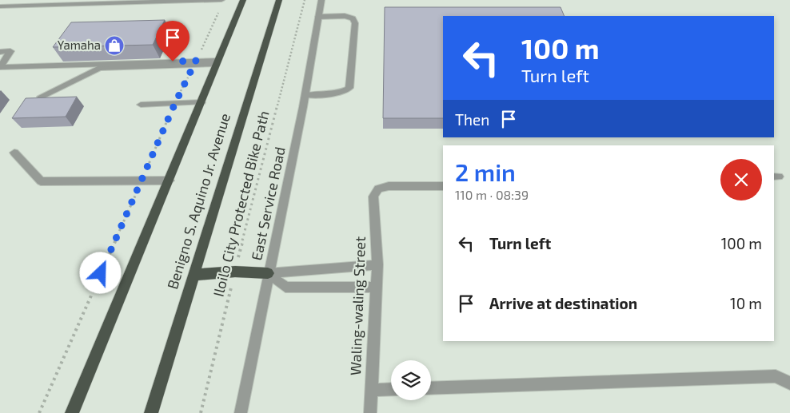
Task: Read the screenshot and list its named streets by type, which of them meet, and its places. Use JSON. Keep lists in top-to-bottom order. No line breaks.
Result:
{"streets":{"highway":["Benigno S. Aquino Jr. Avenue"],"street":["East Service Road","Waling-waling Street"],"path":["Iloilo City Protected Bike Path"]},"places":{"shop":["Yamaha"]},"page":{"turn":["100 m","Turn left"],"then":"Then","heading":["2 min","110 m · 08:39"],"list":[{"name":"Turn left","value":"100 m"},{"name":"Arrive at destination","value":"10 m"}]}}
